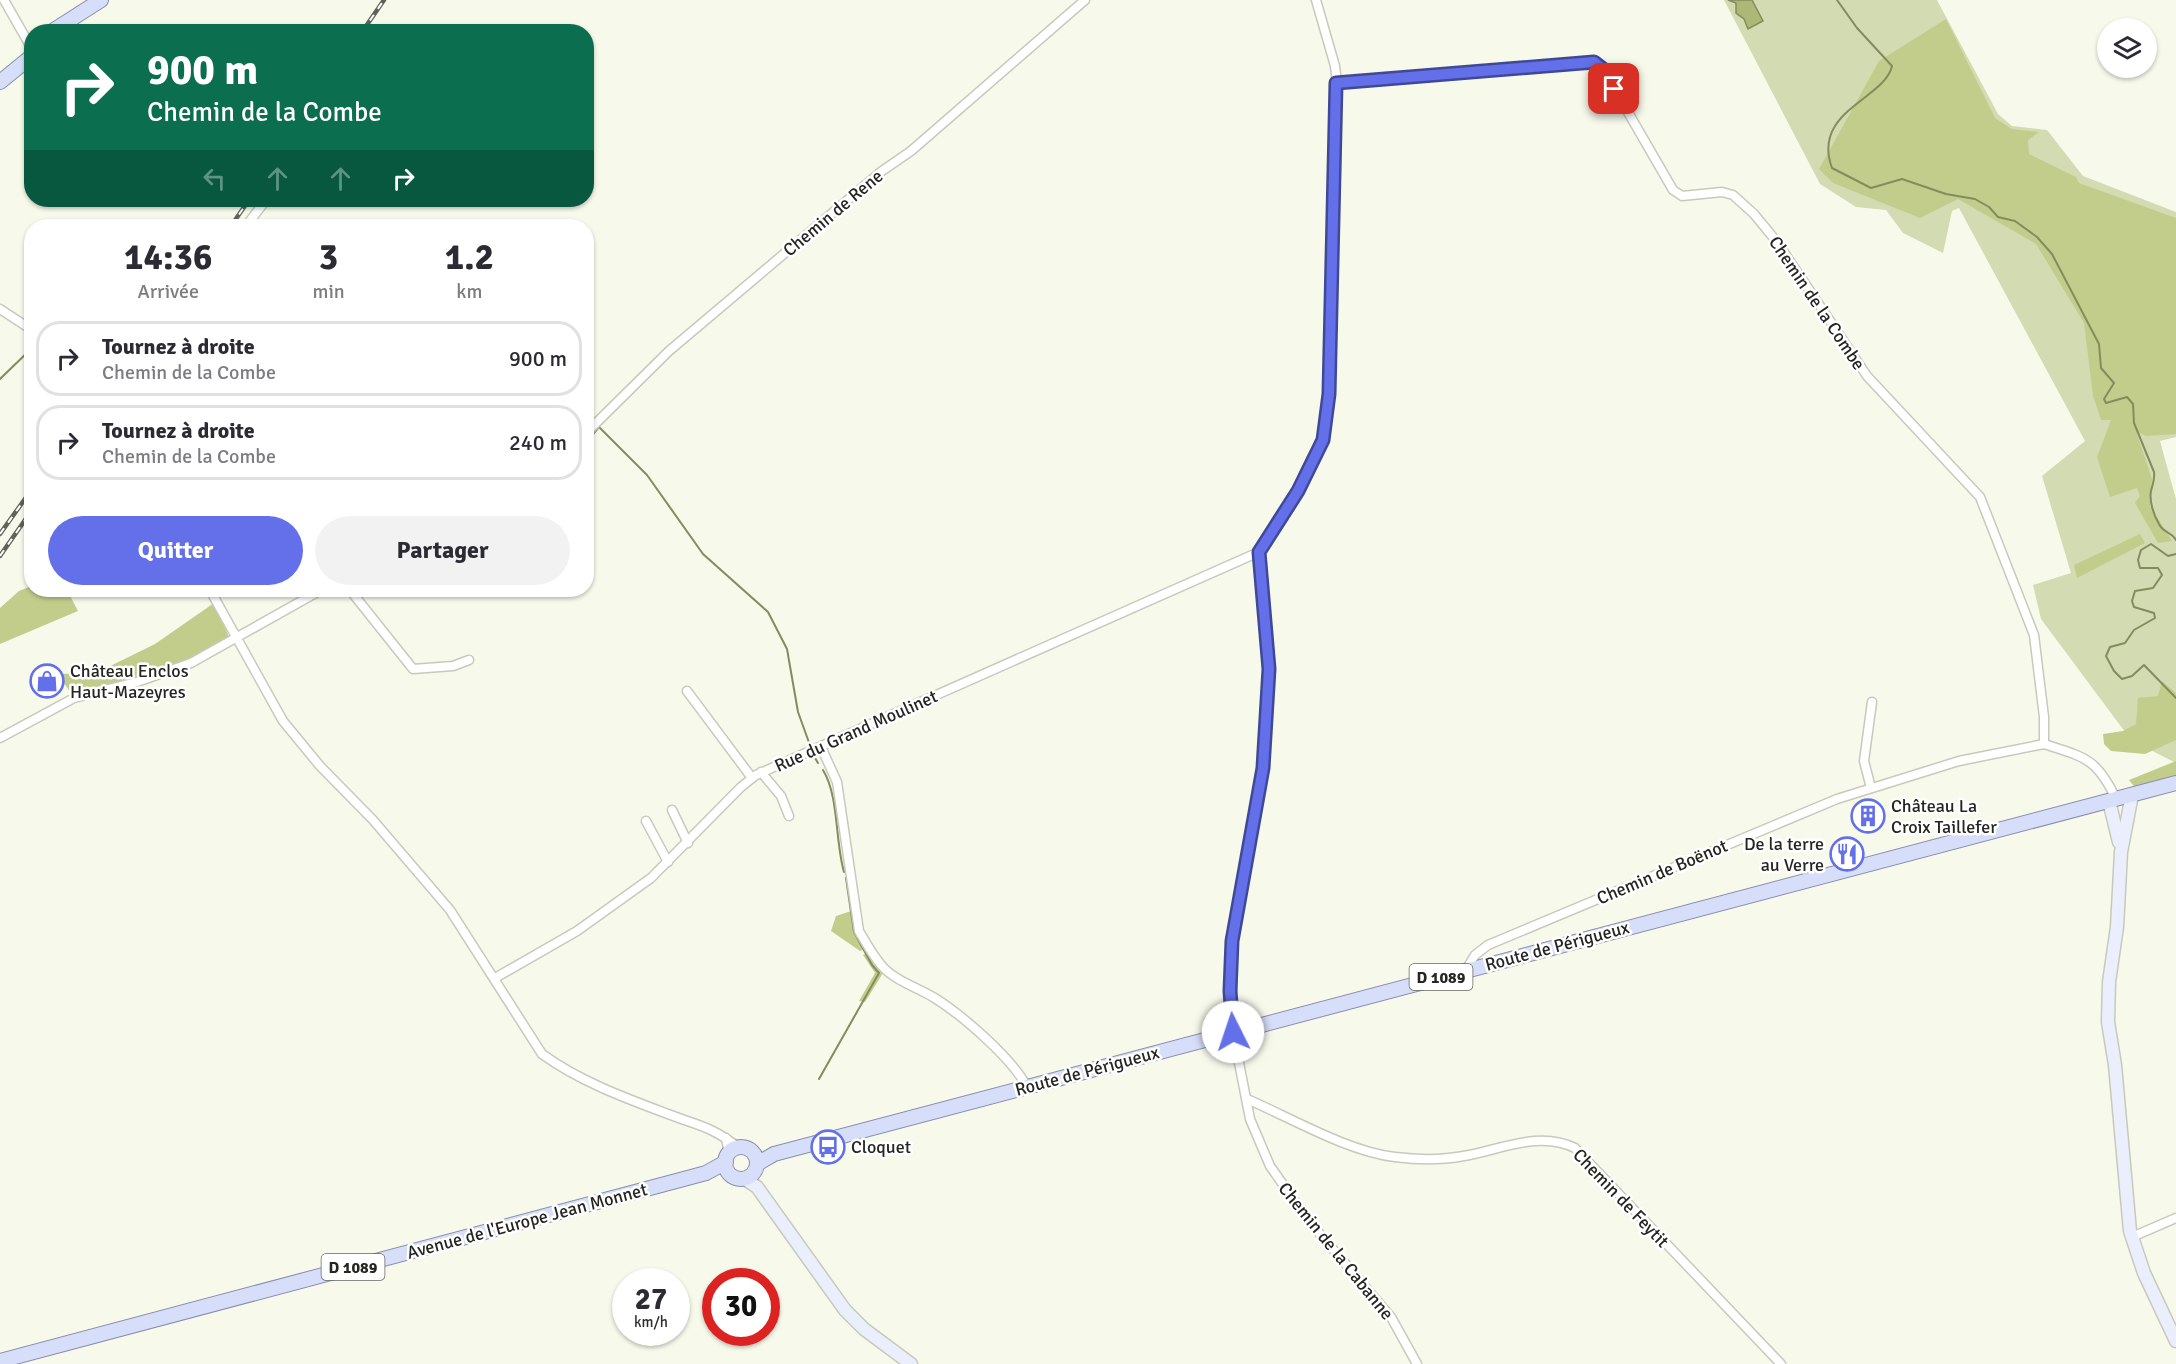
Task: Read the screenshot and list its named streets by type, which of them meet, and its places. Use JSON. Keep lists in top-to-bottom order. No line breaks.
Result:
{"streets":{"main road":["Route de Périgueux","D 1089","Avenue de l'Europe Jean Monnet"],"street":["Chemin de Rene","Chemin de la Combe","Rue du Grand Moulinet","Chemin de Boënot","Chemin de Feytit","Chemin de la Cabanne"]},"crossings":[["Chemin de la Combe","Chemin de Boënot"],["Rue du Grand Moulinet","Chemin de la Cabanne"],["Chemin de Boënot","Route de Périgueux"],["Route de Périgueux","D 1089"],["Route de Périgueux","Chemin de la Cabanne"],["Chemin de Feytit","Chemin de la Cabanne"]],"places":{"shop":["Château Enclos Haut-Mazeyres"],"building":["Château La Croix Taillefer"],"restaurant":["De la terre au Verre"],"bus stop":["Cloquet"]},"page":{"turn":["900 m","Chemin de la Combe"],"eta":["14:36","Arrivée","3","min","1.2","km"],"list":[{"name":"Tournez à droite","note":"Chemin de la Combe","value":"900 m"},{"name":"Tournez à droite","note":"Chemin de la Combe","value":"240 m"}],"buttons":["Quitter","Partager"],"speed":"27 km/h","limit":"30"}}
